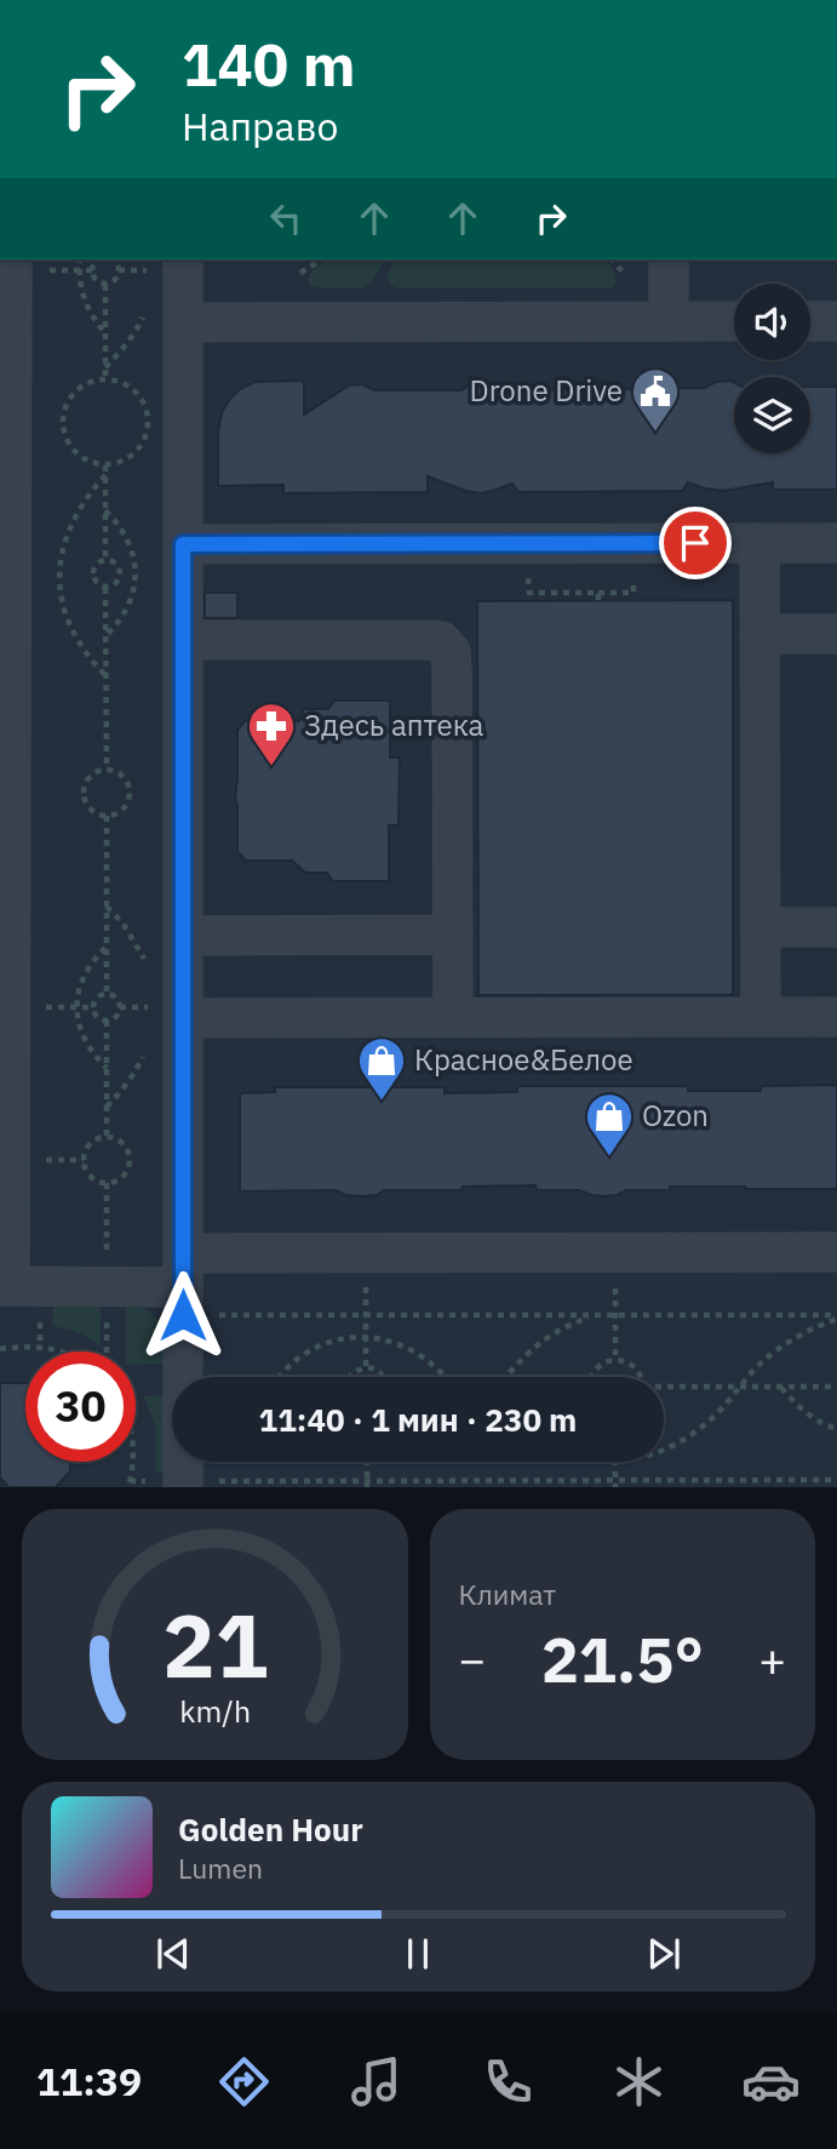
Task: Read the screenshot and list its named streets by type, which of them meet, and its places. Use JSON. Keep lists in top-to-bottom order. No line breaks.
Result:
{"places":{"public building":["Drone Drive"],"pharmacy":["Здесь аптека"],"shop":["Красное&Белое","Ozon"]},"page":{"turn":["140 m","Направо"],"limit":"30","trip":"11:40 · 1 мин · 230 m","tile":"Климат","heat":["−","21.5°","+"],"song":["Golden Hour","Lumen"],"tabs":"11:39","gauge":["21","km/h"]}}
